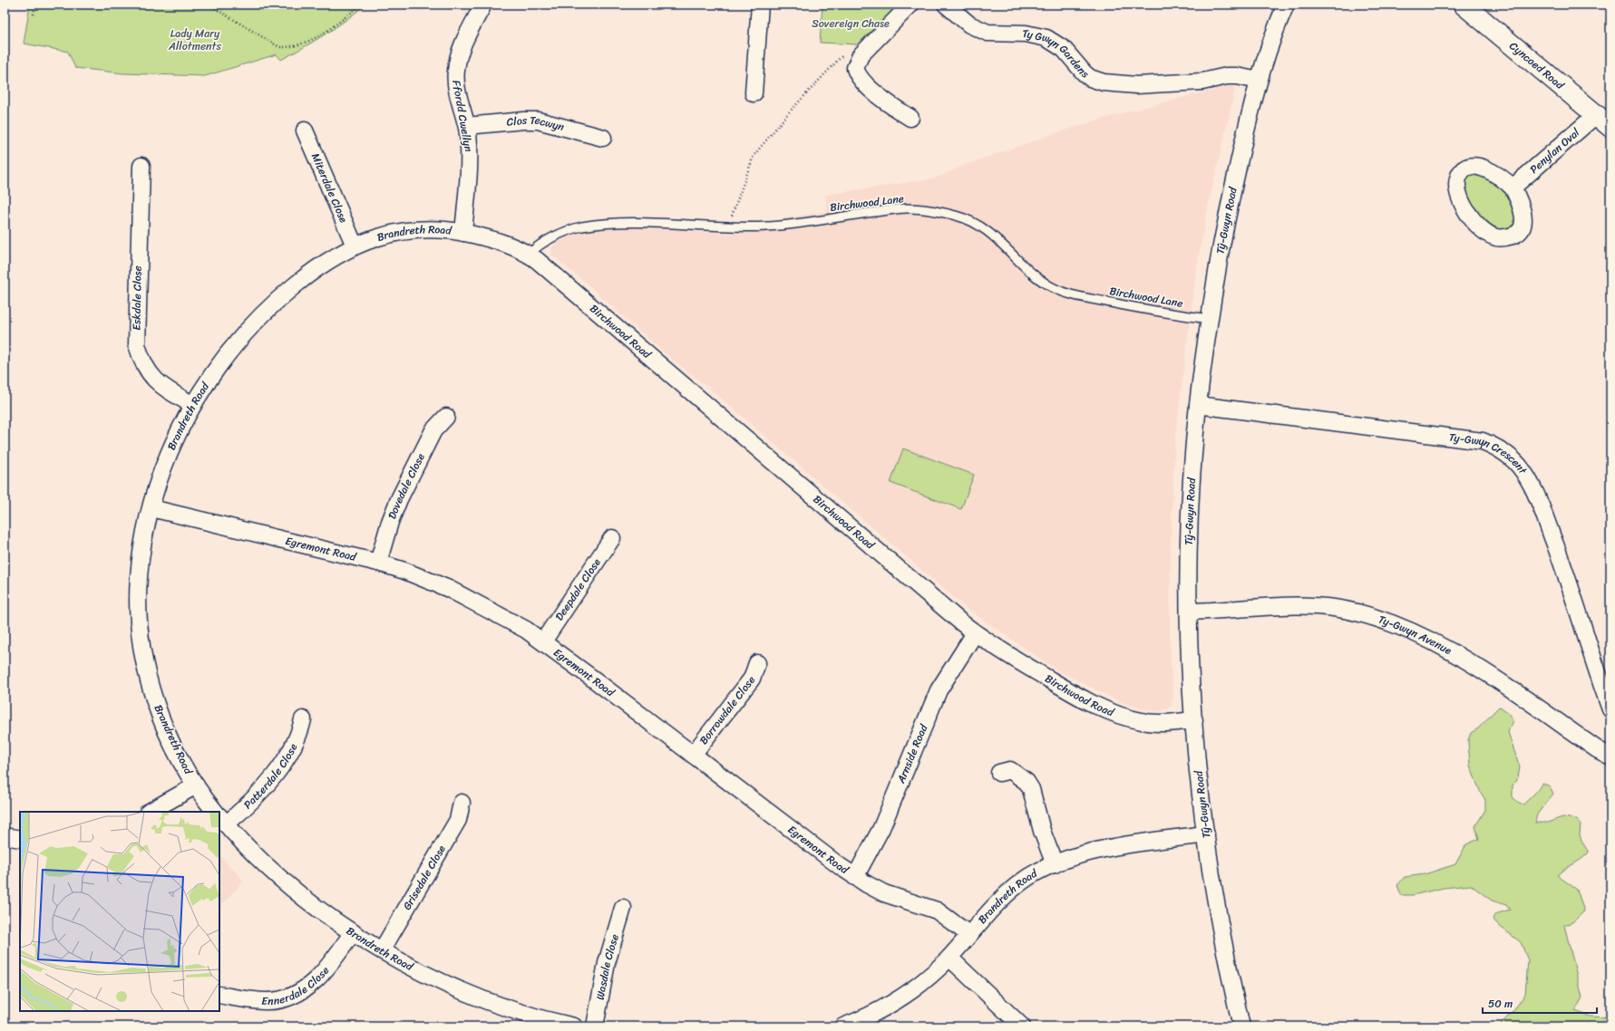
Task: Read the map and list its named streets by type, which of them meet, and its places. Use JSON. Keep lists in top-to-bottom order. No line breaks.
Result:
{"streets":{"street":["Ty Gwyn Gardens","Cyncoed Road","Ffordd Cwellyn","Clos Tecwyn","Penylan Oval","Miterdale Close","Tŷ-Gwyn Road","Brandreth Road","Eskdale Close","Birchwood Road","Ty-Gwyn Crescent","Dovedale Close","Egremont Road","Deepdale Close","Ty-Gwyn Avenue","Borrowdale Close","Arnside Road","Patterdale Close","Grisedale Close","Wasdale Close","Ennerdale Close"],"lane":["Birchwood Lane"]},"crossings":[["Ty Gwyn Gardens","Tŷ-Gwyn Road"],["Cyncoed Road","Penylan Oval"],["Ffordd Cwellyn","Clos Tecwyn"],["Ffordd Cwellyn","Brandreth Road"],["Miterdale Close","Brandreth Road"],["Birchwood Lane","Tŷ-Gwyn Road"],["Birchwood Lane","Brandreth Road"],["Birchwood Lane","Birchwood Road"],["Tŷ-Gwyn Road","Brandreth Road"],["Tŷ-Gwyn Road","Birchwood Road"],["Tŷ-Gwyn Road","Ty-Gwyn Crescent"],["Tŷ-Gwyn Road","Ty-Gwyn Avenue"],["Brandreth Road","Eskdale Close"],["Brandreth Road","Birchwood Road"],["Brandreth Road","Egremont Road"],["Brandreth Road","Patterdale Close"],["Brandreth Road","Grisedale Close"],["Brandreth Road","Ennerdale Close"],["Birchwood Road","Arnside Road"],["Dovedale Close","Egremont Road"],["Egremont Road","Deepdale Close"],["Egremont Road","Borrowdale Close"],["Egremont Road","Arnside Road"]],"parks":["Sovereign Chase","Lady Mary Allotments"],"scale_bar":"50 m"}
